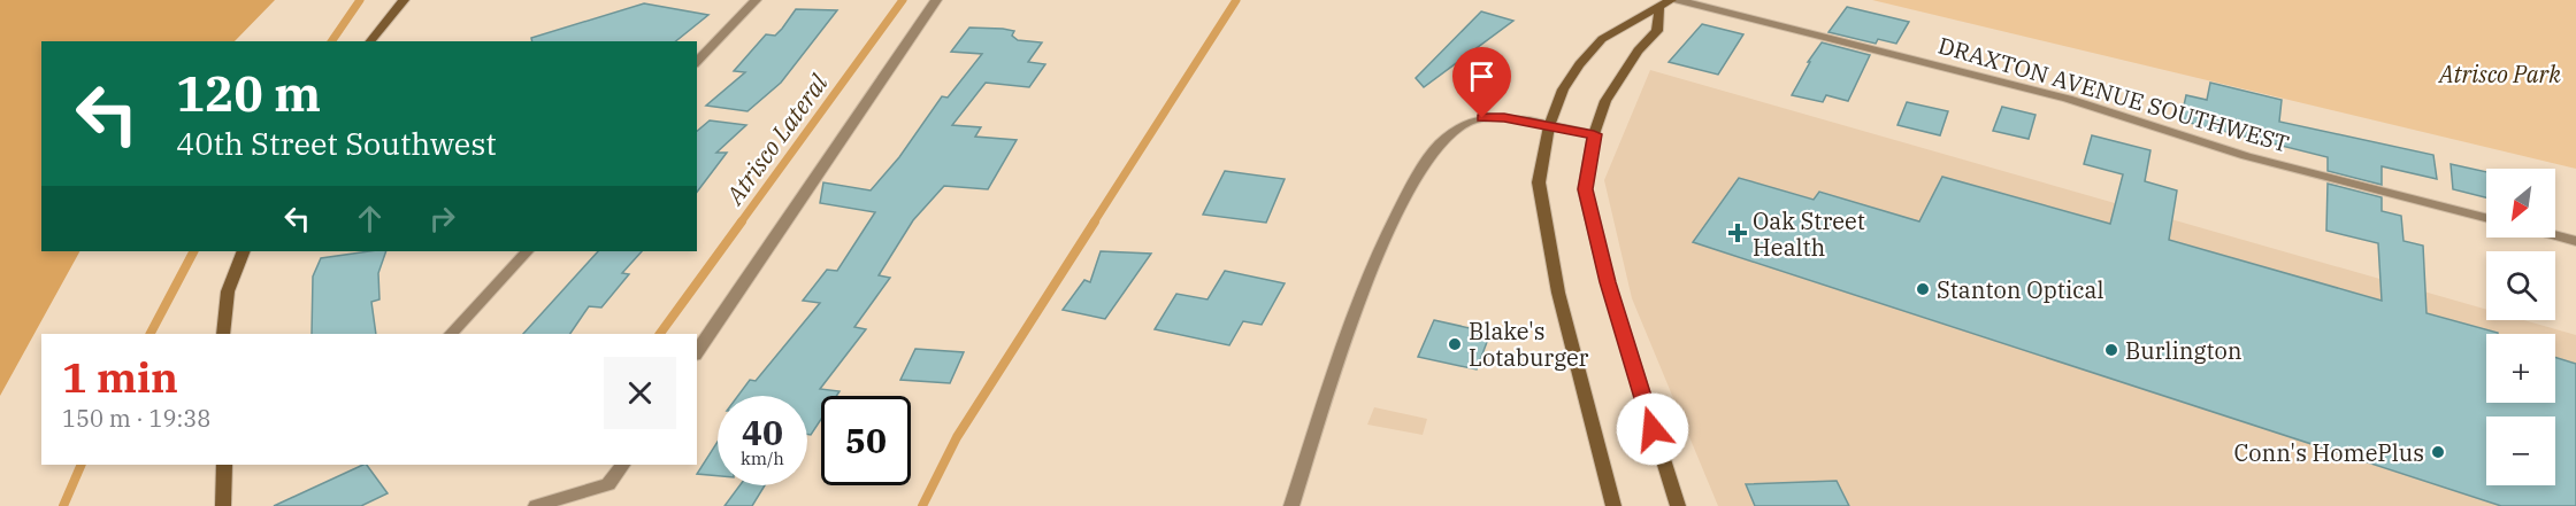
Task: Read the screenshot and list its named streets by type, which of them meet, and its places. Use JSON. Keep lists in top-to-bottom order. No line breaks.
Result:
{"streets":{"street":["DRAXTON AVENUE SOUTHWEST"]},"water":["Atrisco Lateral"],"parks":["Atrisco Park"],"places":{"health":["Oak Street Health"],"other":["Stanton Optical","Blake's Lotaburger","Burlington","Conn's HomePlus"]},"north":"bottom left","page":{"turn":["120 m","40th Street Southwest"],"map_buttons":["+","−"],"heading":["1 min","150 m · 19:38"],"speed":"40 km/h","limit":"50"}}
